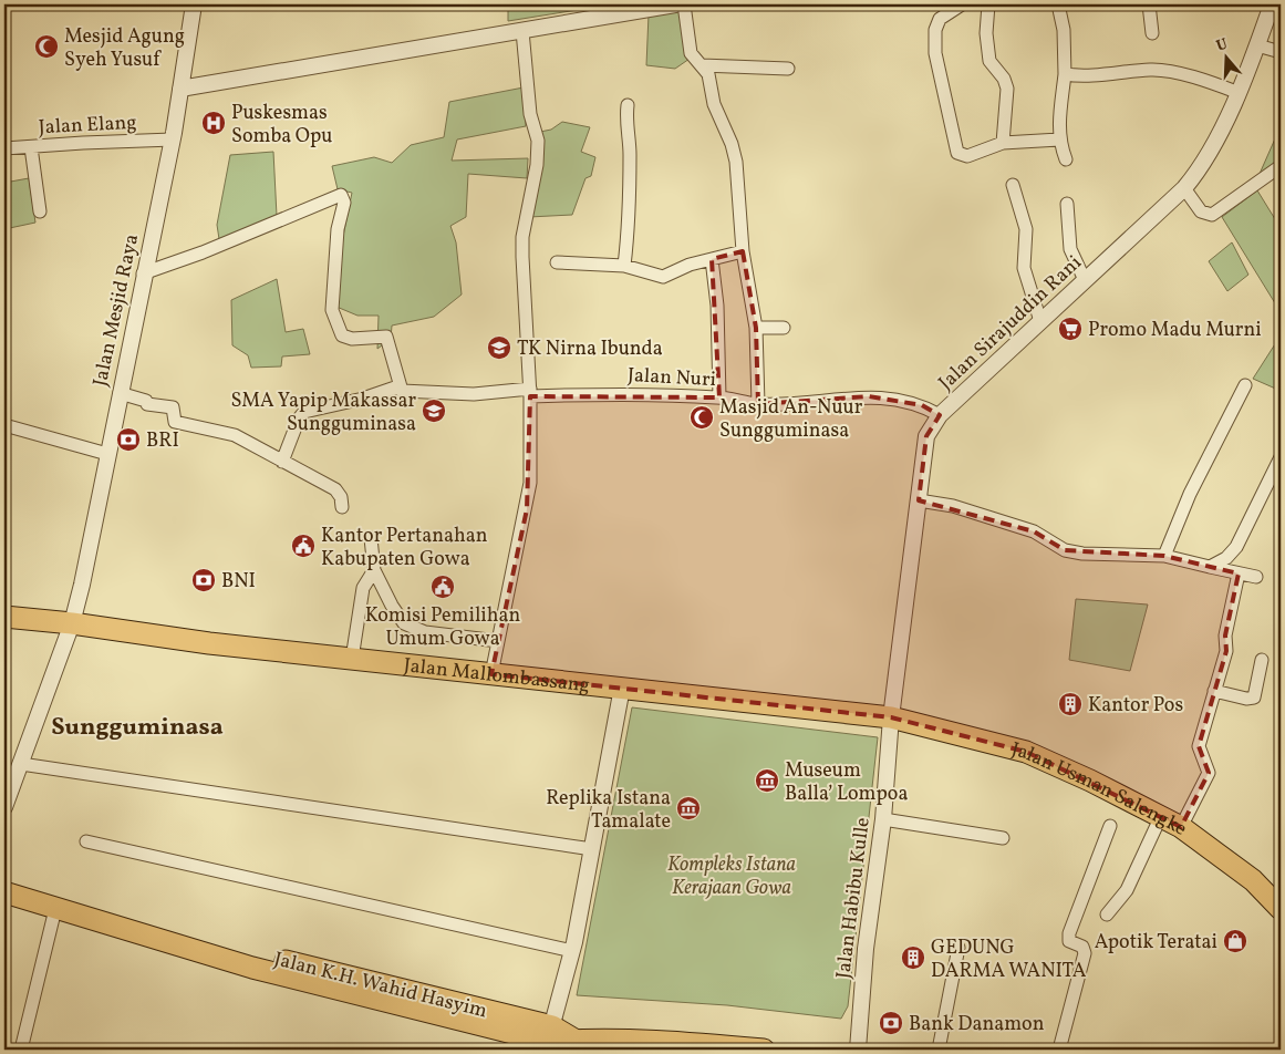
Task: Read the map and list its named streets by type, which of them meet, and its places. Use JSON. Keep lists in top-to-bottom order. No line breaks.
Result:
{"streets":{"highway":["Jalan Mallombassang","Jalan Usman Salengke","Jalan K.H. Wahid Hasyim"],"street":["Jalan Elang","Jalan Mesjid Raya","Jalan Sirajuddin Rani","Jalan Nuri","Jalan Habibu Kulle"]},"crossings":[["Jalan Elang","Jalan Mesjid Raya"],["Jalan Mesjid Raya","Jalan Mallombassang"],["Jalan Sirajuddin Rani","Jalan Nuri"],["Jalan Sirajuddin Rani","Jalan Mallombassang"],["Jalan Sirajuddin Rani","Jalan Usman Salengke"],["Jalan Sirajuddin Rani","Jalan Habibu Kulle"],["Jalan Mallombassang","Jalan Usman Salengke"],["Jalan Mallombassang","Jalan Habibu Kulle"],["Jalan Usman Salengke","Jalan Habibu Kulle"]],"districts":["Sungguminasa"],"parks":["Kompleks Istana Kerajaan Gowa"],"places":{"mosque":["Mesjid Agung Syeh Yusuf","Masjid An-Nuur Sungguminasa"],"hospital":["Puskesmas Somba Opu"],"supermarket":["Promo Madu Murni"],"school or university":["TK Nirna Ibunda","SMA Yapip Makassar Sungguminasa"],"bank":["BRI","BNI","Bank Danamon"],"public building":["Kantor Pertanahan Kabupaten Gowa","Komisi Pemilihan Umum Gowa"],"building":["Kantor Pos","GEDUNG DARMA WANITA"],"museum":["Museum Ballaʼ Lompoa","Replika Istana Tamalate"],"shop":["Apotik Teratai"]},"north":"top"}
